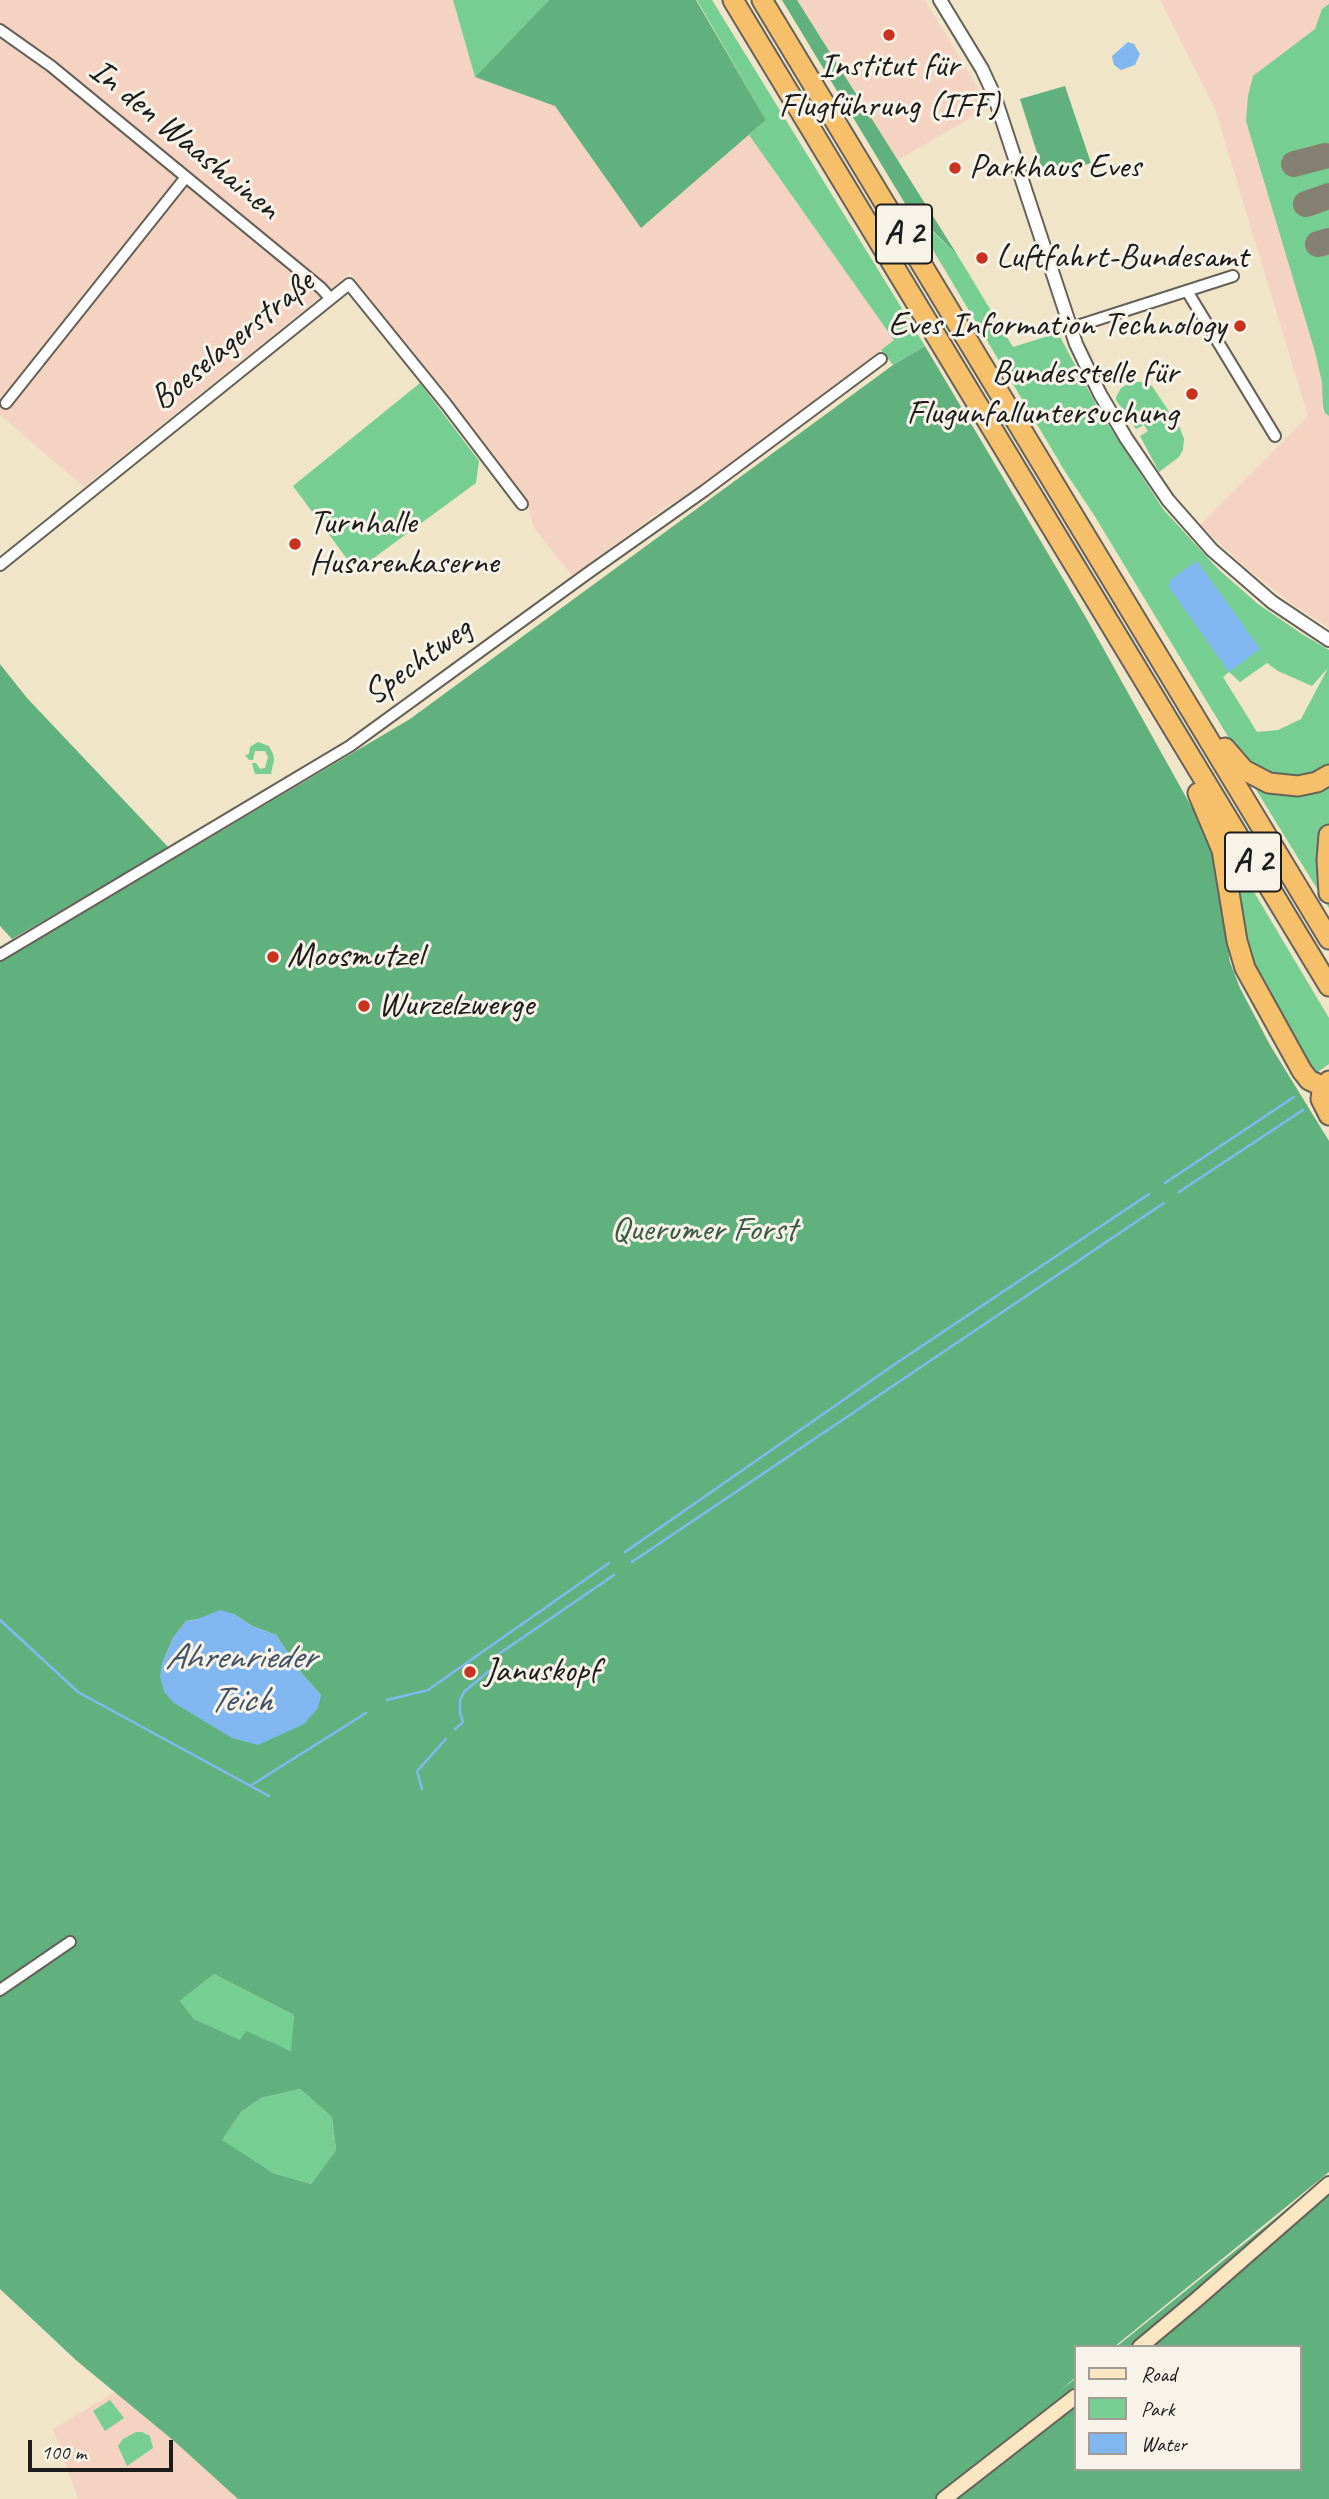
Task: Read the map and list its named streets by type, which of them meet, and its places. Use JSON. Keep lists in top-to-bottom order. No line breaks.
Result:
{"streets":{"highway":["A 2"],"street":["In den Waashainen","Boeselagerstraße","Spechtweg"]},"crossings":[["In den Waashainen","Boeselagerstraße"]],"water":["Ahrenrieder Teich"],"parks":["Querumer Forst"],"places":["Institut für Flugführung (IFF)","Parkhaus Eves","Luftfahrt-Bundesamt","Eves Information Technology","Bundesstelle für Flugunfalluntersuchung","Turnhalle Husarenkaserne","Moosmutzel","Wurzelzwerge","Januskopf"],"legend":["Road","Park","Water"],"scale_bar":"100 m"}
